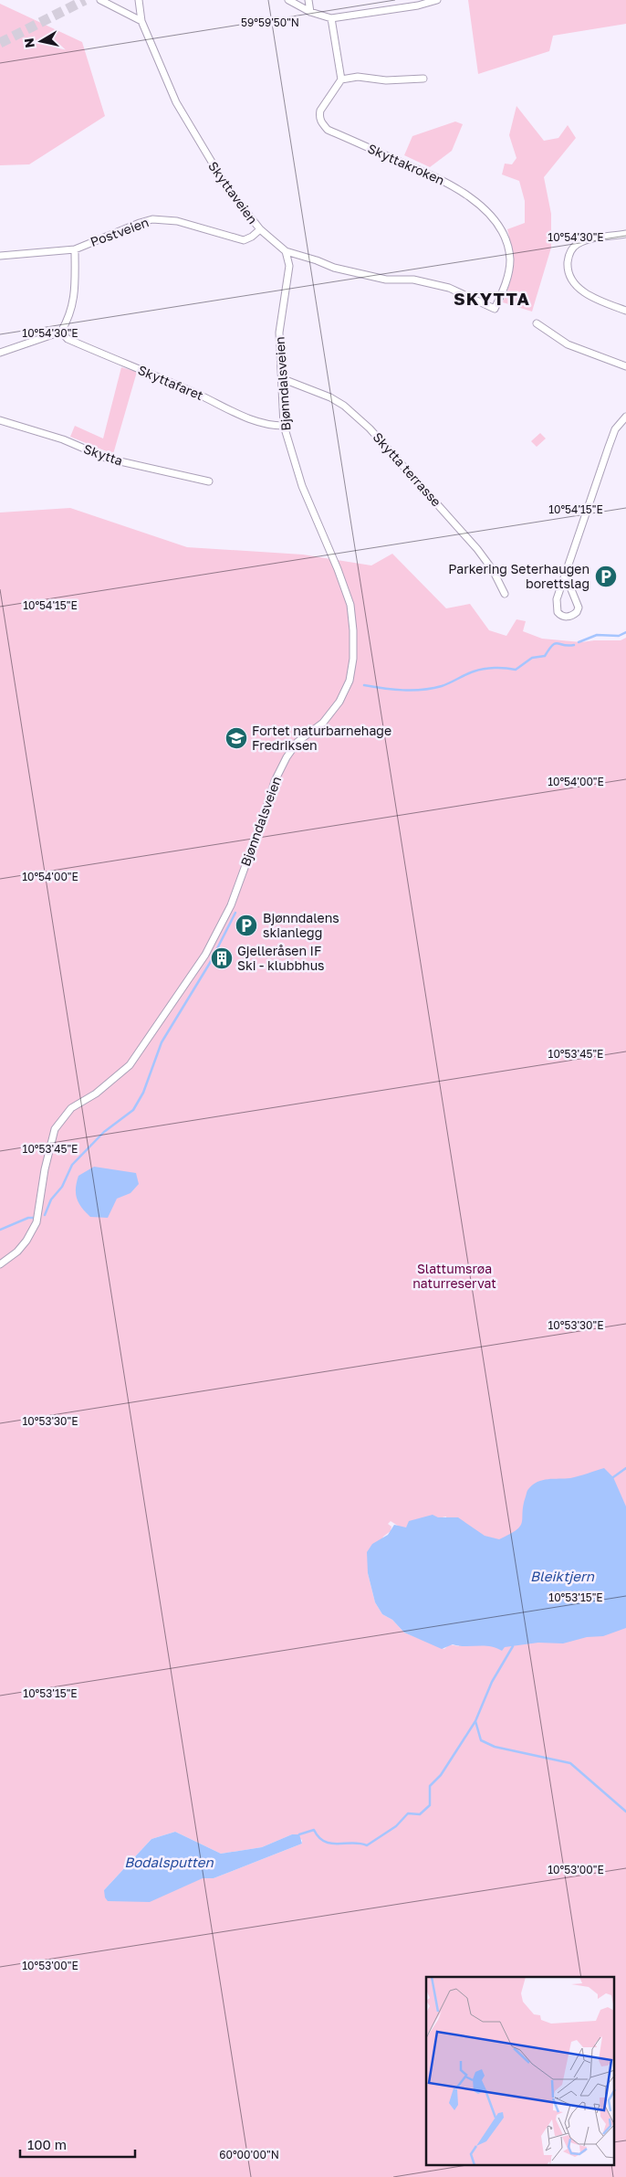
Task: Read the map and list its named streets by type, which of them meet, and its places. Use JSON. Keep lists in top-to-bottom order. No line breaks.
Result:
{"streets":{"street":["Skyttakroken","Skyttaveien","Postveien","Skyttafaret","Bjønndalsveien","Skytta","Skytta terrasse"]},"crossings":[["Skyttakroken","Skyttaveien"],["Skyttaveien","Postveien"],["Skyttaveien","Bjønndalsveien"],["Skyttafaret","Bjønndalsveien"],["Bjønndalsveien","Skytta terrasse"]],"districts":["SKYTTA"],"water":["Bleiktjern","Bodalsputten"],"parks":["Slattumsrøa naturreservat"],"places":{"parking":["Parkering Seterhaugen borettslag","Bjønndalens skianlegg"],"school or university":["Fortet naturbarnehage Fredriksen"],"building":["Gjelleråsen IF Ski - klubbhus"]},"scale_bar":"100 m","north":"left","coordinates":["59°59'50\"N","10°54'30\"E","10°54'15\"E","10°54'00\"E","10°53'45\"E","10°53'30\"E","10°53'15\"E","10°53'00\"E","60°00'00\"N"]}
